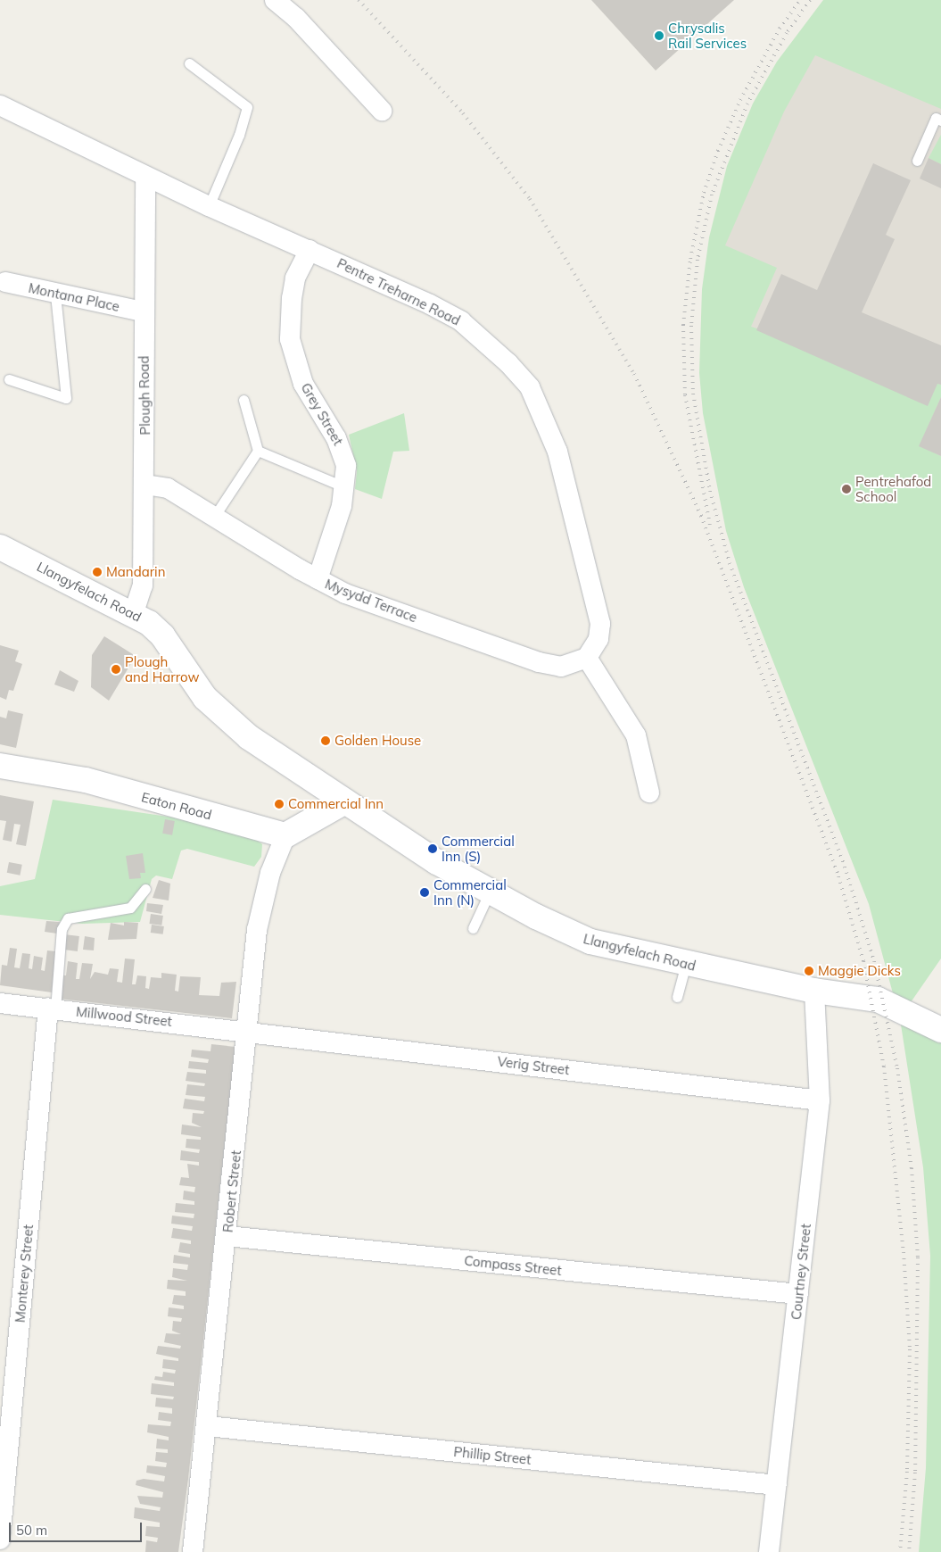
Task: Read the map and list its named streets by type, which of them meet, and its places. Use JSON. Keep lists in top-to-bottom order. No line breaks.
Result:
{"streets":{"main road":["Llangyfelach Road","Eaton Road"],"street":["Pentre Treharne Road","Montana Place","Plough Road","Grey Street","Mysydd Terrace","Millwood Street","Verig Street","Robert Street","Compass Street","Courtney Street","Monterey Street","Phillip Street"]},"crossings":[["Pentre Treharne Road","Plough Road"],["Pentre Treharne Road","Grey Street"],["Pentre Treharne Road","Mysydd Terrace"],["Montana Place","Plough Road"],["Plough Road","Llangyfelach Road"],["Plough Road","Mysydd Terrace"],["Grey Street","Mysydd Terrace"],["Llangyfelach Road","Courtney Street"],["Eaton Road","Robert Street"],["Millwood Street","Verig Street"],["Millwood Street","Robert Street"],["Millwood Street","Monterey Street"],["Verig Street","Robert Street"],["Verig Street","Courtney Street"],["Robert Street","Compass Street"],["Robert Street","Phillip Street"],["Compass Street","Courtney Street"],["Courtney Street","Phillip Street"]],"places":["Chrysalis Rail Services","Pentrehafod School","Mandarin","Plough and Harrow","Golden House","Commercial Inn","Commercial Inn (S)","Commercial Inn (N)","Maggie Dicks"],"scale_bar":"50 m"}
